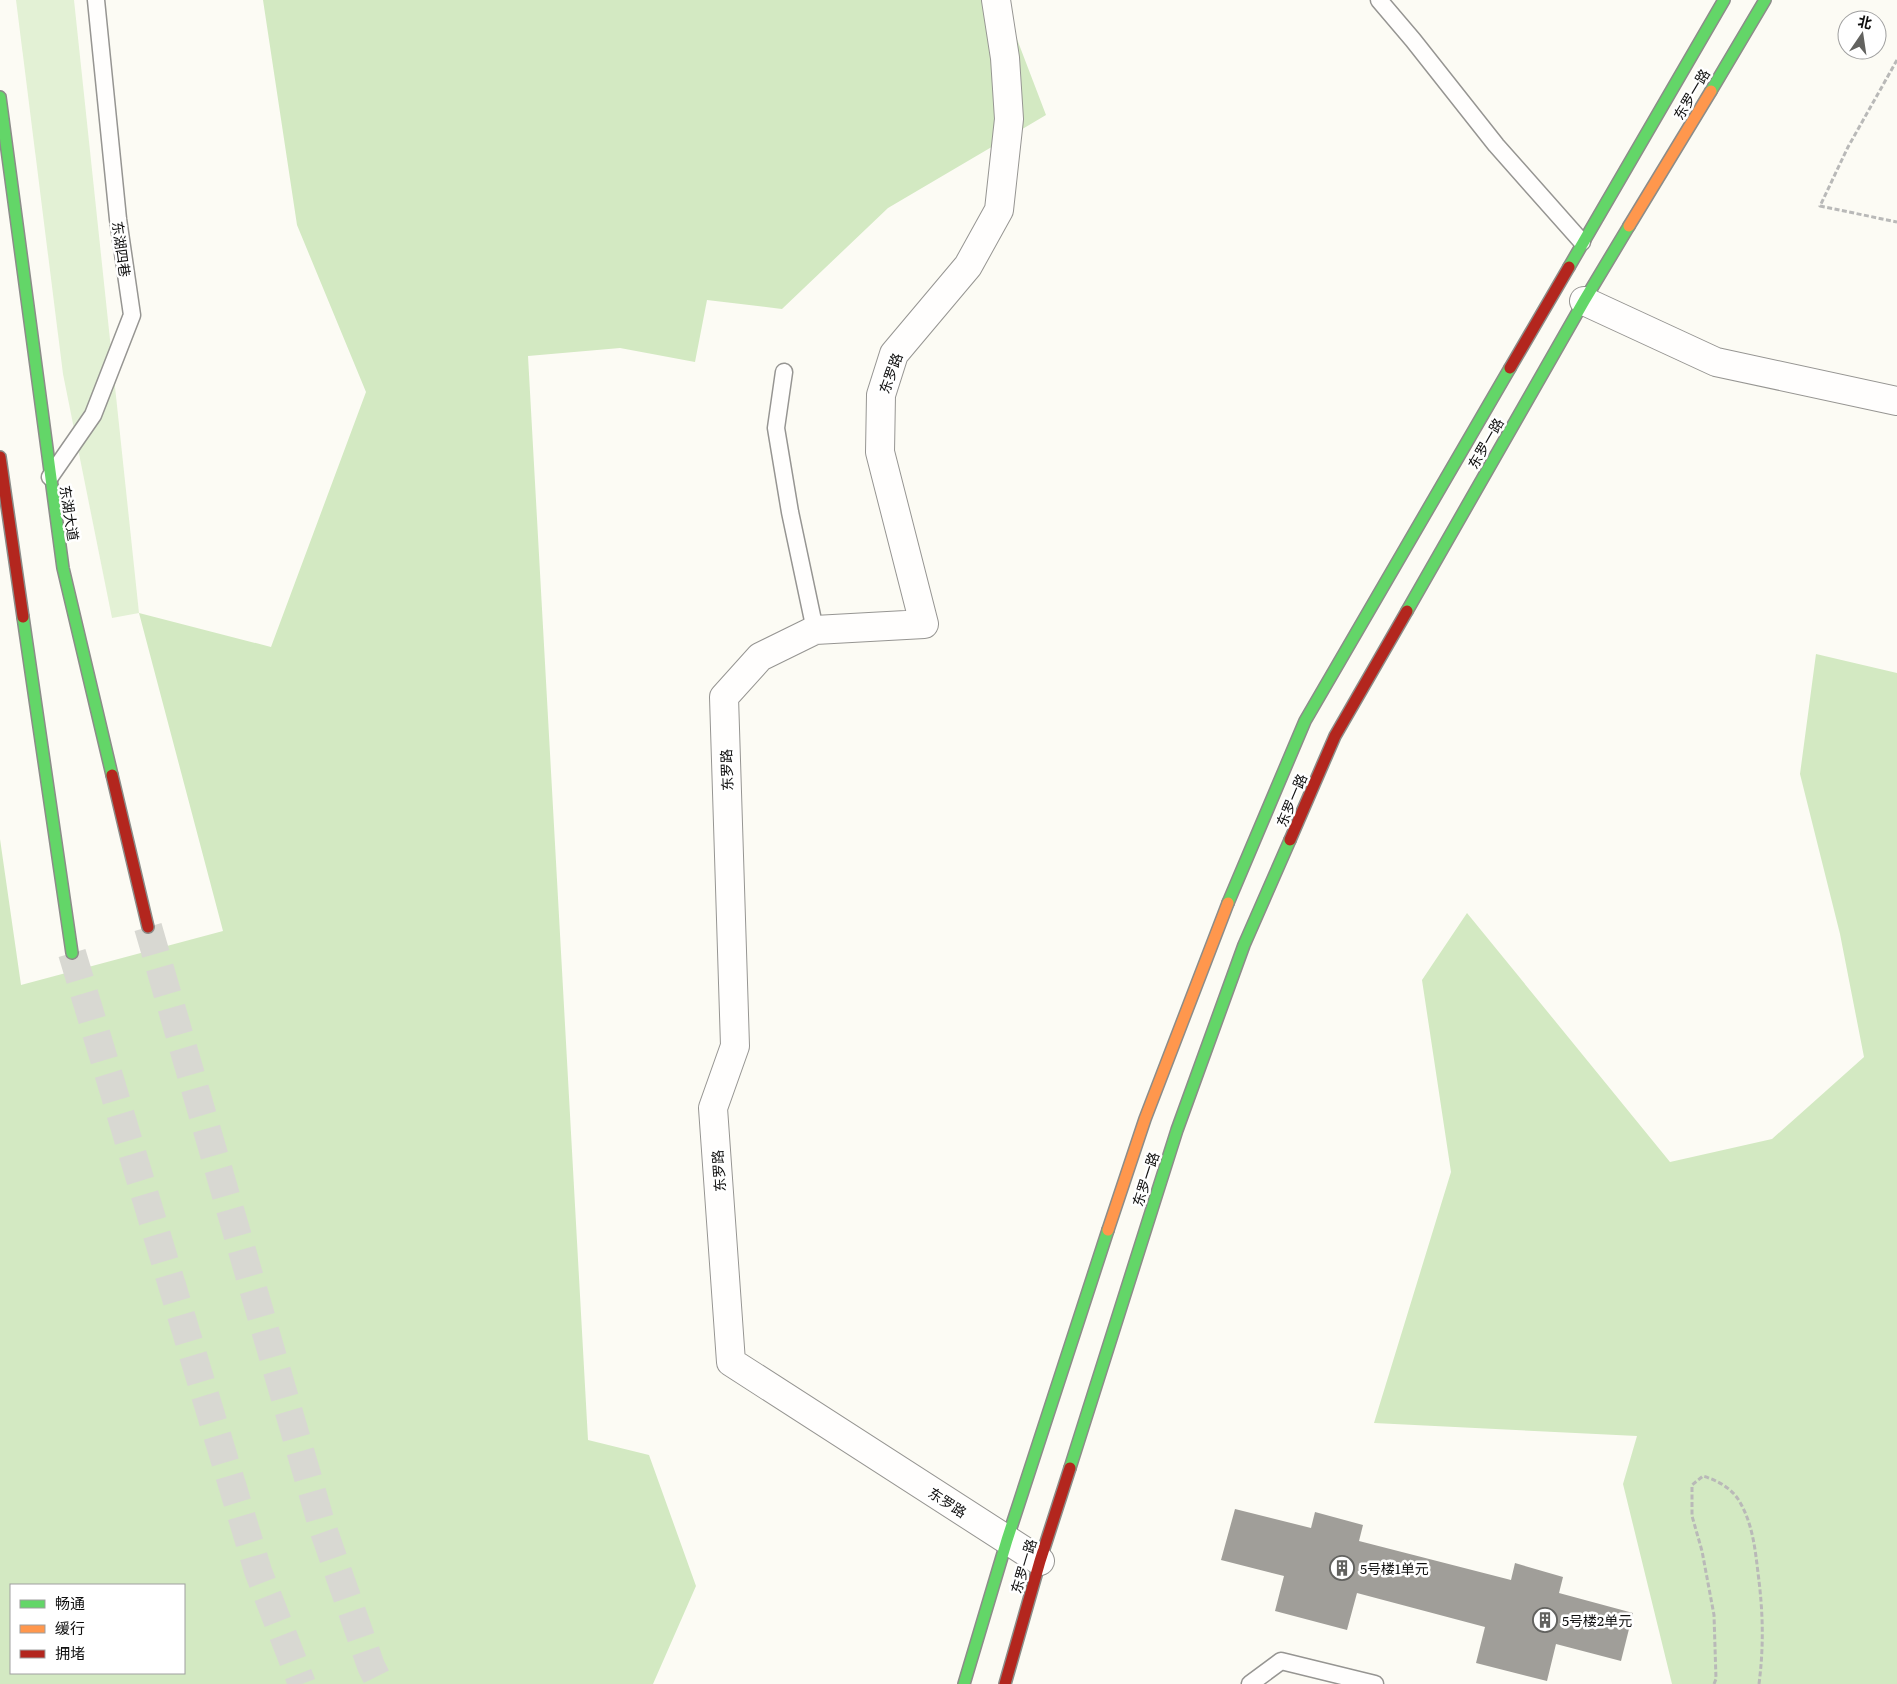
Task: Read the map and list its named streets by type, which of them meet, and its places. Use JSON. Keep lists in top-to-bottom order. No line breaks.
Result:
{"streets":{"main road":["东罗一路","东湖大道"],"street":["东罗路"],"lane":["东湖四巷"]},"crossings":[["东罗一路","东罗路"],["东湖四巷","东湖大道"]],"places":{"building":["5号楼1单元","5号楼2单元"]},"legend":["畅通","缓行","拥堵"],"north":"top"}
